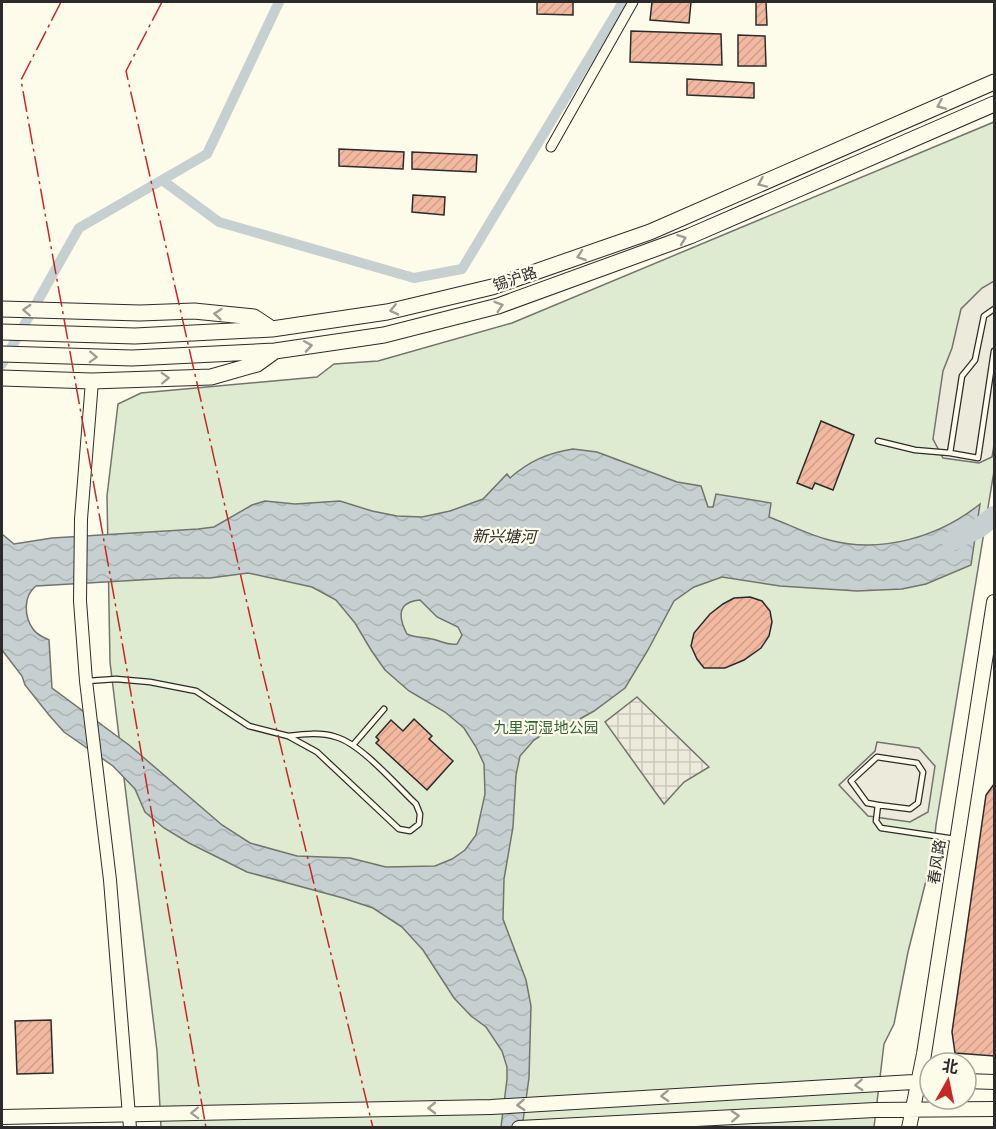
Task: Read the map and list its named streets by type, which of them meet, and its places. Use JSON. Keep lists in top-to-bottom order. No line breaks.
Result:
{"streets":{"main road":["锡沪路","春风路"]},"water":["新兴塘河"],"parks":["九里河湿地公园"],"north":"top"}
